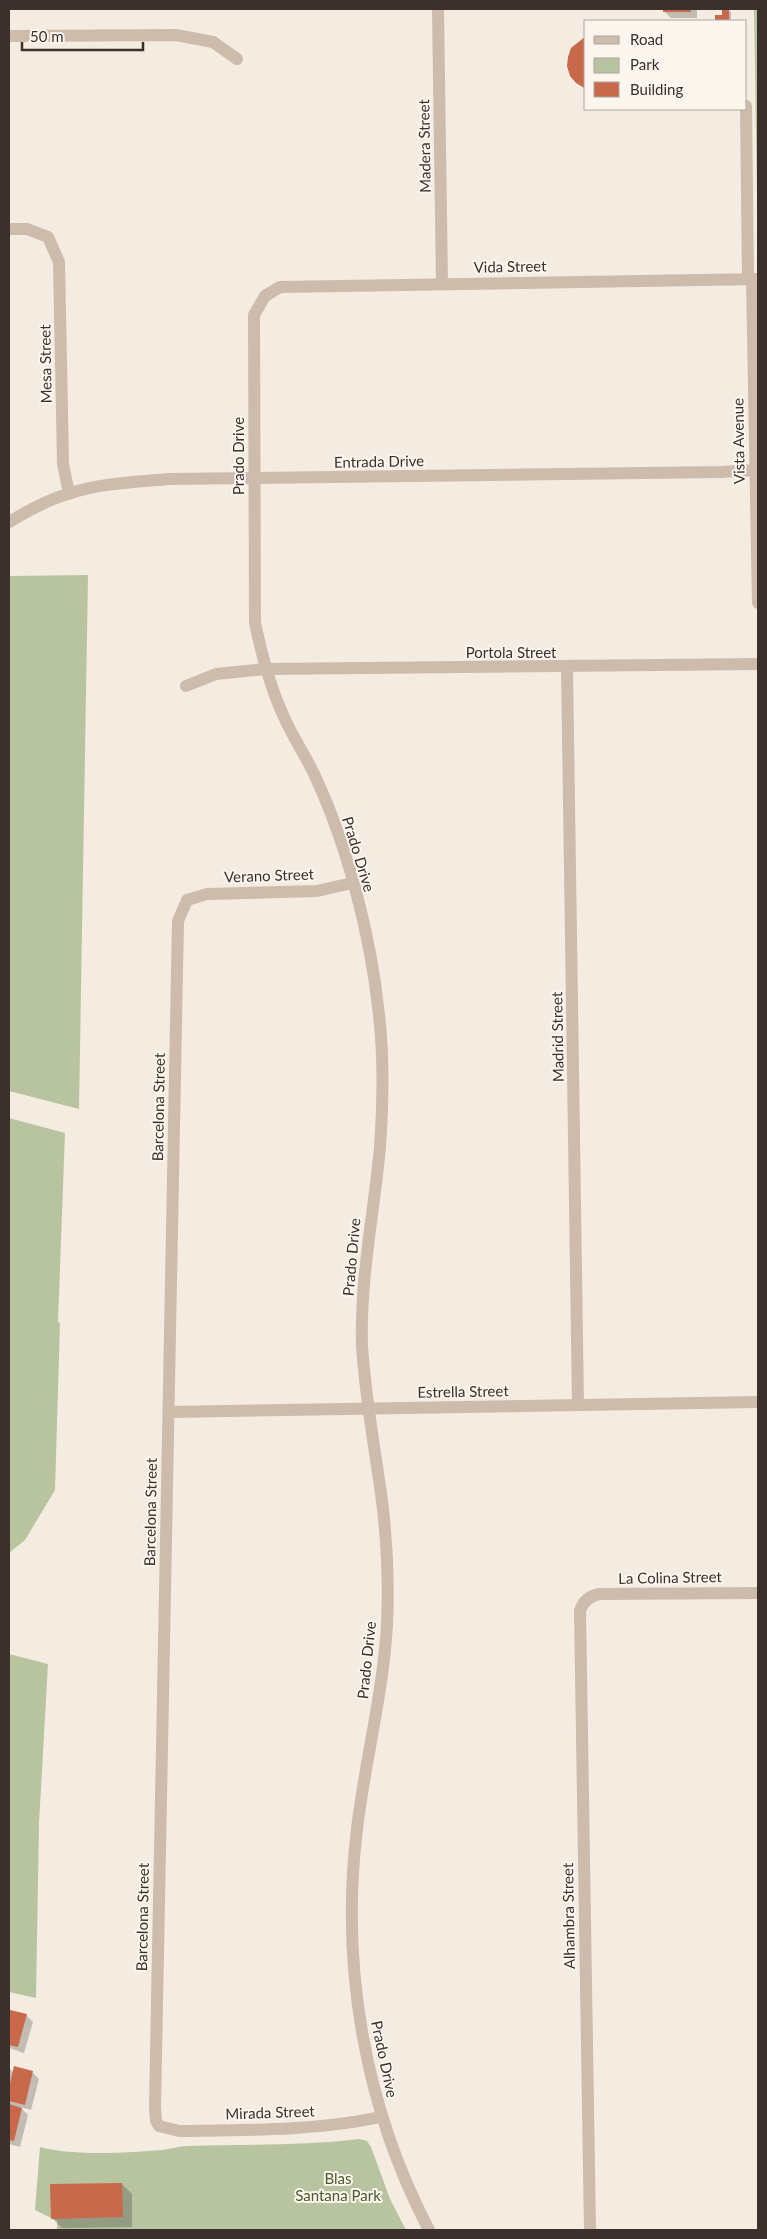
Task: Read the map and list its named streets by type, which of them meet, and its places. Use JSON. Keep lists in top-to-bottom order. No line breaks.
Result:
{"streets":{"street":["Madera Street","Vida Street","Mesa Street","Vista Avenue","Prado Drive","Entrada Drive","Portola Street","Verano Street","Madrid Street","Barcelona Street","Estrella Street","La Colina Street","Alhambra Street","Mirada Street"]},"crossings":[["Madera Street","Vida Street"],["Vida Street","Vista Avenue"],["Vida Street","Prado Drive"],["Mesa Street","Entrada Drive"],["Vista Avenue","Entrada Drive"],["Prado Drive","Entrada Drive"],["Prado Drive","Portola Street"],["Prado Drive","Verano Street"],["Prado Drive","Estrella Street"],["Prado Drive","Mirada Street"],["Portola Street","Madrid Street"],["Verano Street","Barcelona Street"],["Madrid Street","Estrella Street"],["Barcelona Street","Estrella Street"],["Barcelona Street","Mirada Street"],["La Colina Street","Alhambra Street"]],"parks":["Blas Santana Park"],"legend":["Road","Park","Building"],"scale_bar":"50 m"}
